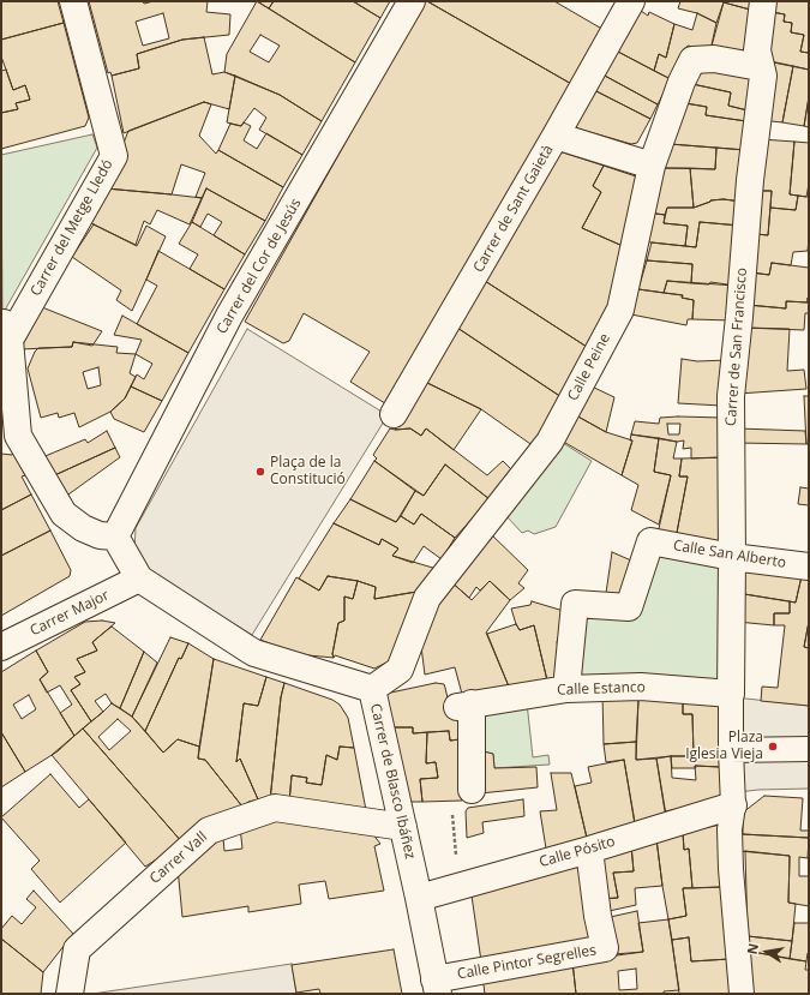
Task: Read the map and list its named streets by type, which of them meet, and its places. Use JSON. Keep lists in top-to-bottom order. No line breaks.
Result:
{"streets":{"street":["Carrer de Sant Gaietà","Carrer del Metge Lledó","Carrer del Cor de Jesús","Carrer de San Francisco","Calle Peine","Calle San Alberto","Carrer Major","Calle Estanco","Carrer de Blasco Ibáñez","Calle Pósito","Carrer Vall","Calle Pintor Segrelles"]},"crossings":[["Carrer de San Francisco","Calle Peine"],["Carrer de San Francisco","Calle San Alberto"],["Carrer de San Francisco","Calle Estanco"],["Calle Peine","Carrer de Blasco Ibáñez"],["Calle San Alberto","Calle Estanco"],["Carrer Major","Carrer de Blasco Ibáñez"],["Carrer de Blasco Ibáñez","Calle Pósito"],["Carrer de Blasco Ibáñez","Carrer Vall"],["Carrer de Blasco Ibáñez","Calle Pintor Segrelles"],["Calle Pósito","Calle Pintor Segrelles"]],"places":["Plaça de la Constitució","Plaza Iglesia Vieja"],"north":"left"}
